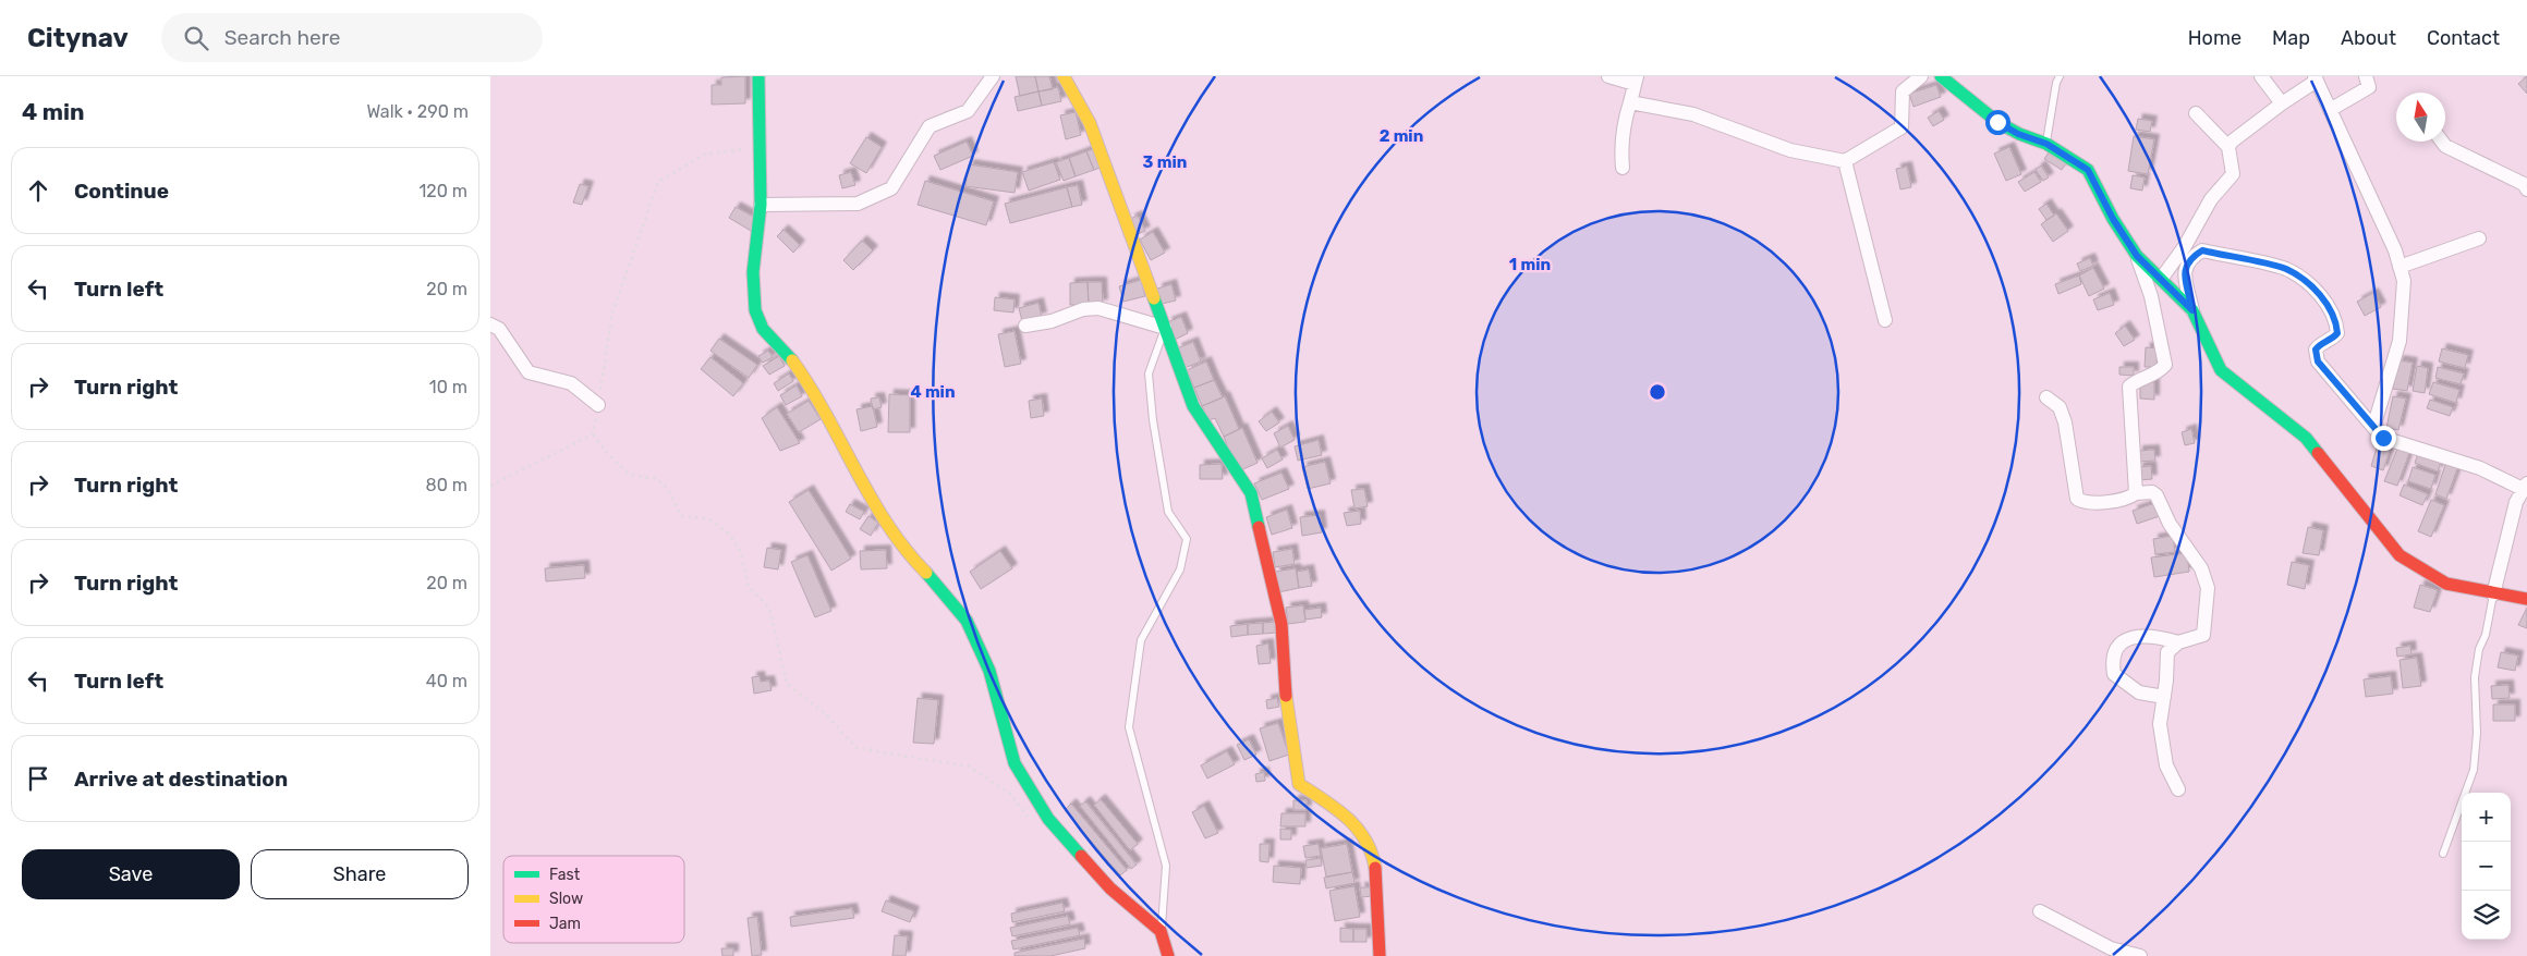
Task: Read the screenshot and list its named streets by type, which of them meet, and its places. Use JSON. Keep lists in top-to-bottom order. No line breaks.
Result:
{"legend":["Fast","Slow","Jam"],"north":"top","page":{"header":"Citynav","search":"Search here","nav":["Home","Map","About","Contact"],"heading":["4 min","Walk · 290 m"],"list":[["Continue","120 m"],["Turn left","20 m"],["Turn right","10 m"],["Turn right","80 m"],["Turn right","20 m"],["Turn left","40 m"],"Arrive at destination"],"map_buttons":["+","−"],"buttons":["Save","Share"]},"rings":["2 min","3 min","1 min","4 min"]}
